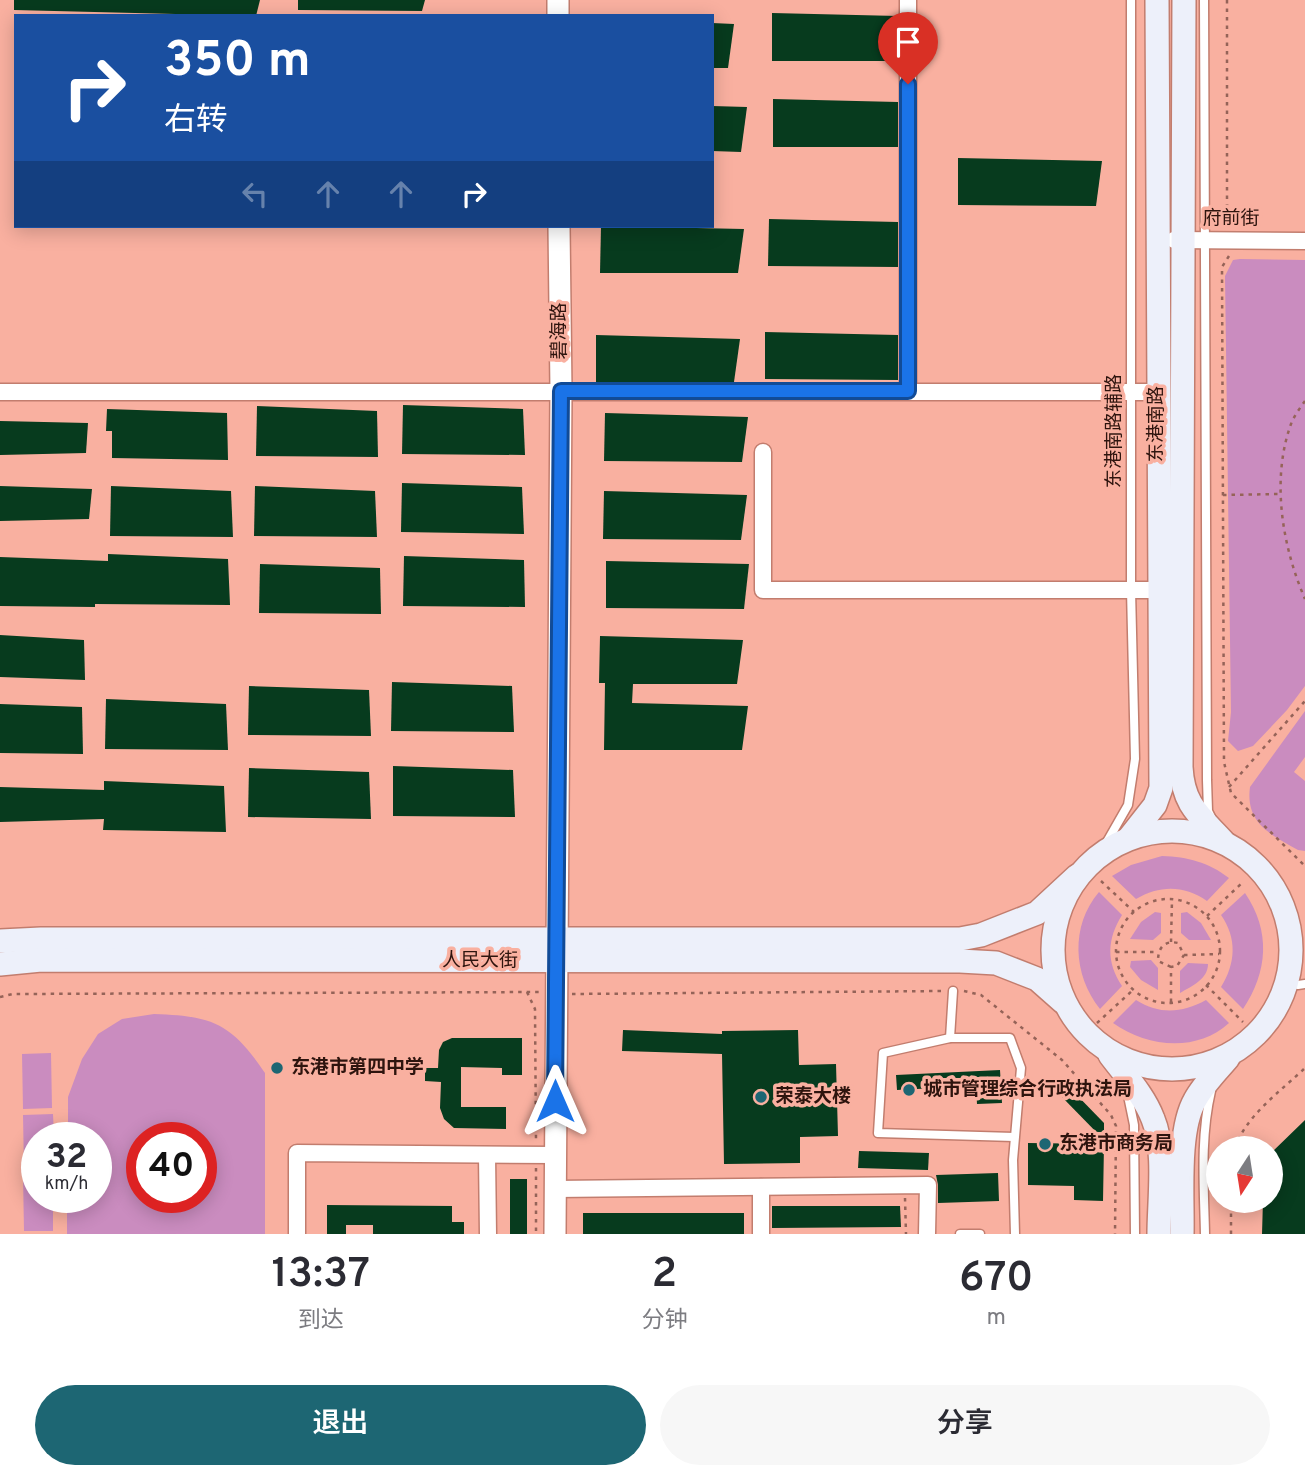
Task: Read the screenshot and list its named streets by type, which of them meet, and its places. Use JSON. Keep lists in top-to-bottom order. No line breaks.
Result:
{"streets":{"main road":["东港南路","人民大街"],"street":["府前街","碧海路"],"lane":["东港南路辅路"]},"crossings":[["府前街","东港南路"],["碧海路","人民大街"]],"places":["东港市第四中学","城市管理综合行政执法局","荣泰大楼","东港市商务局"],"north":"bottom","page":{"turn":["350 m","右转"],"speed":"32 km/h","limit":"40","eta":["13:37","到达","2","分钟","670","m"],"buttons":["退出","分享"]}}
